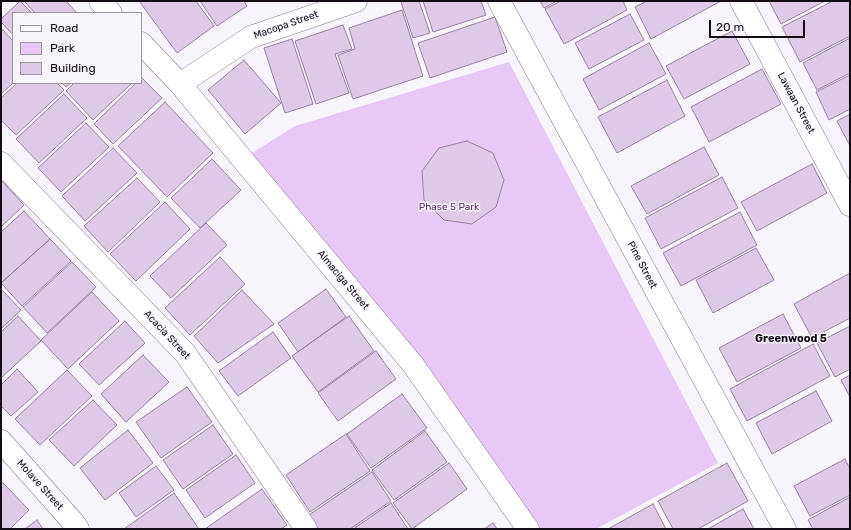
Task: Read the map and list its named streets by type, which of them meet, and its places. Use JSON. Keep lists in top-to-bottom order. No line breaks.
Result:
{"streets":{"street":["Macopa Street","Lawaan Street","Pine Street","Almaciga Street","Acacia Street","Molave Street"]},"crossings":[["Macopa Street","Almaciga Street"]],"districts":["Greenwood 5"],"parks":["Phase 5 Park"],"legend":["Road","Park","Building"],"scale_bar":"20 m"}
